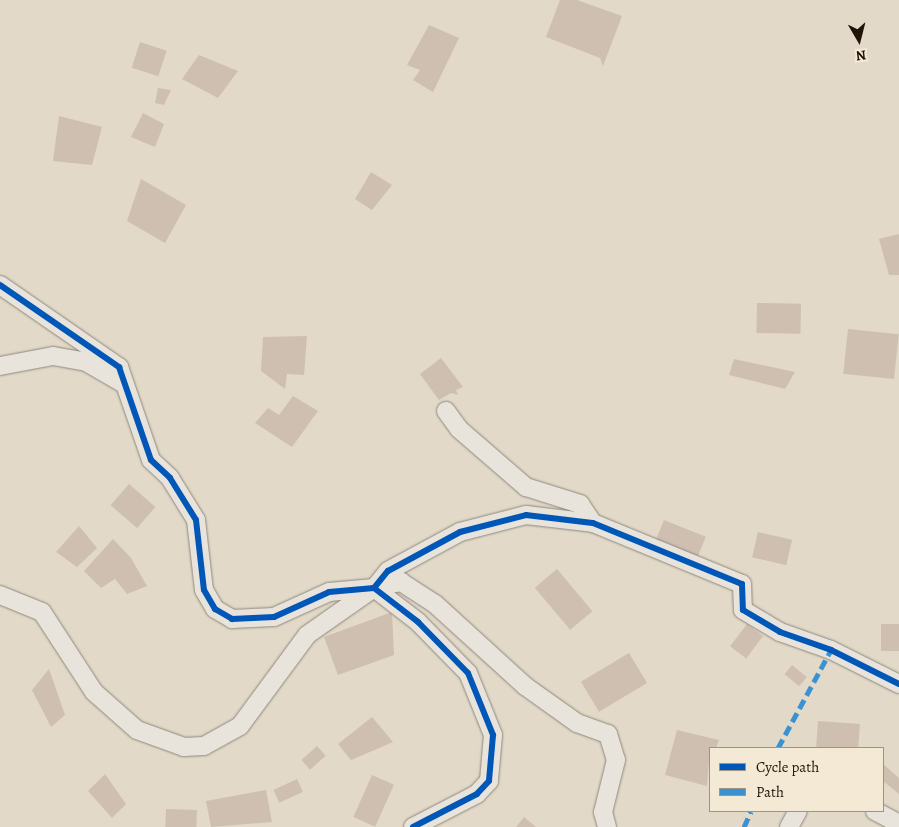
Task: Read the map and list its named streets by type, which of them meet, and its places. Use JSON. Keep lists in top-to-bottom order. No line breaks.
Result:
{"legend":["Cycle path","Path"],"north":"bottom"}
